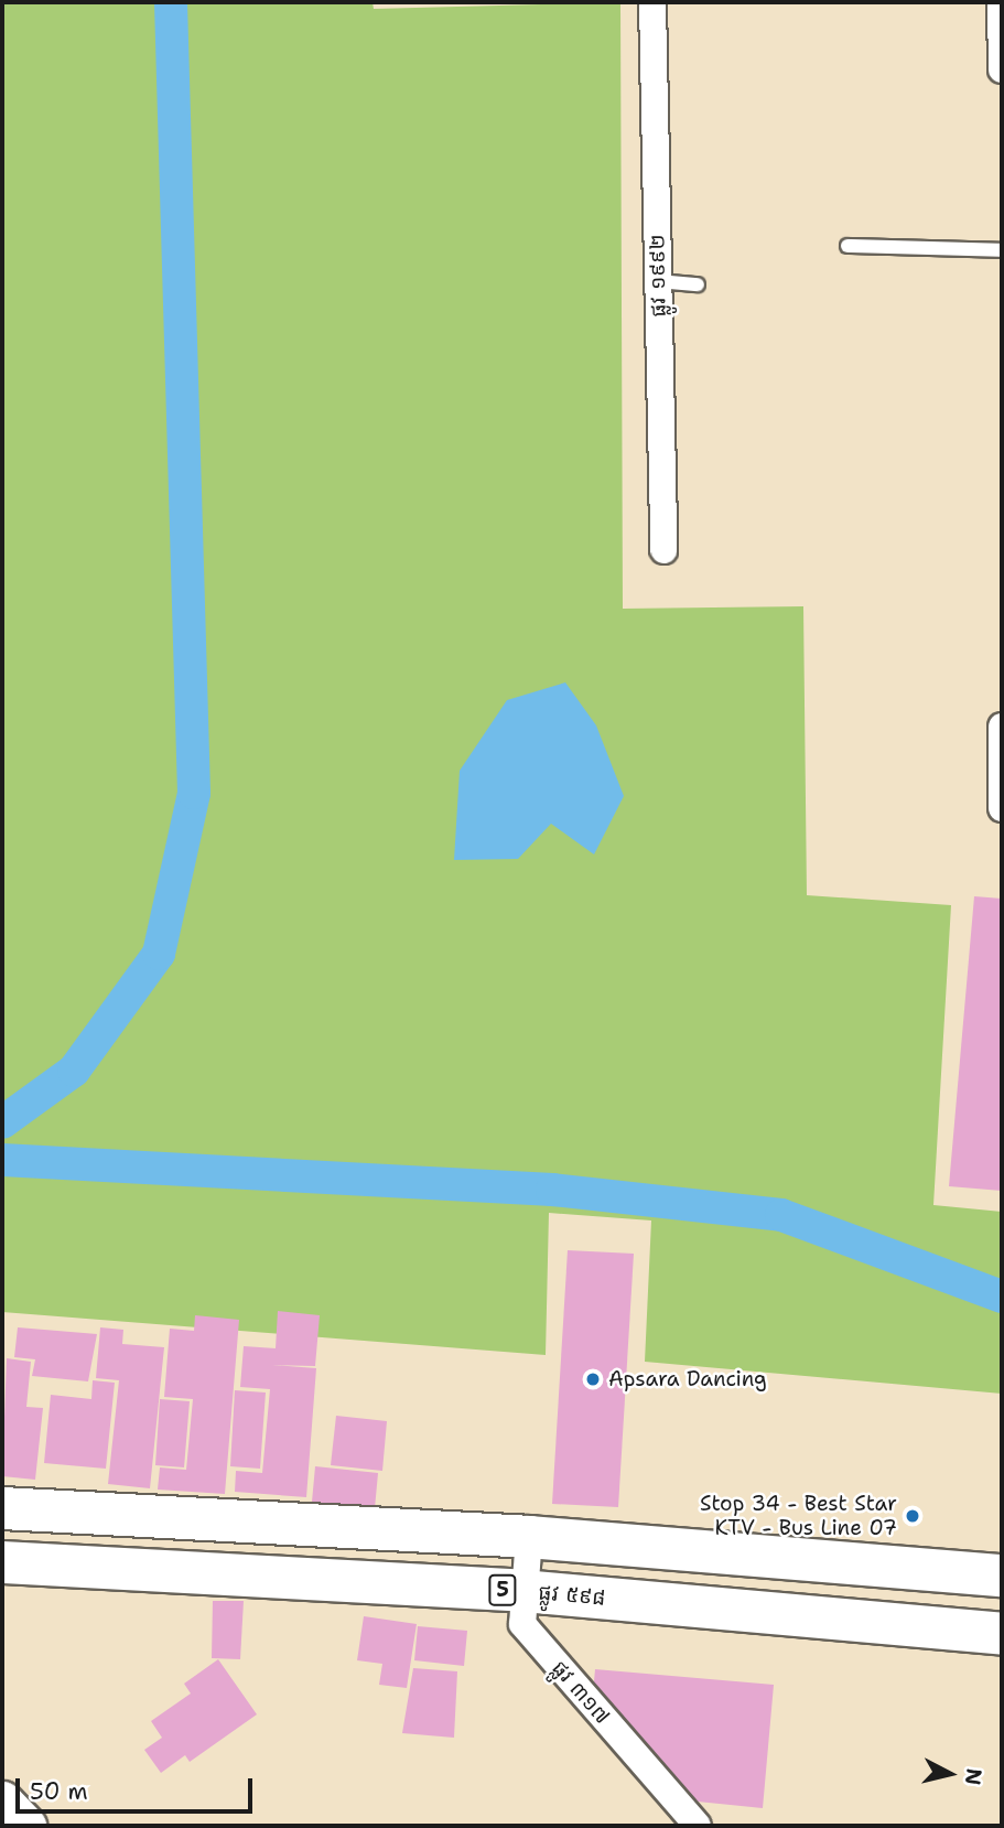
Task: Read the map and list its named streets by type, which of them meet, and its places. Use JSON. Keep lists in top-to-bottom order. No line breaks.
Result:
{"streets":{"main road":["5","ផ្លូវ ៥៩៨"],"street":["ផ្លូវ ១៩៩២","ផ្លូវ ៣១៧"]},"crossings":[["ផ្លូវ ៥៩៨","ផ្លូវ ៣១៧"]],"places":["Apsara Dancing","Stop 34 - Best Star KTV - Bus Line 07"],"scale_bar":"50 m","north":"right"}
